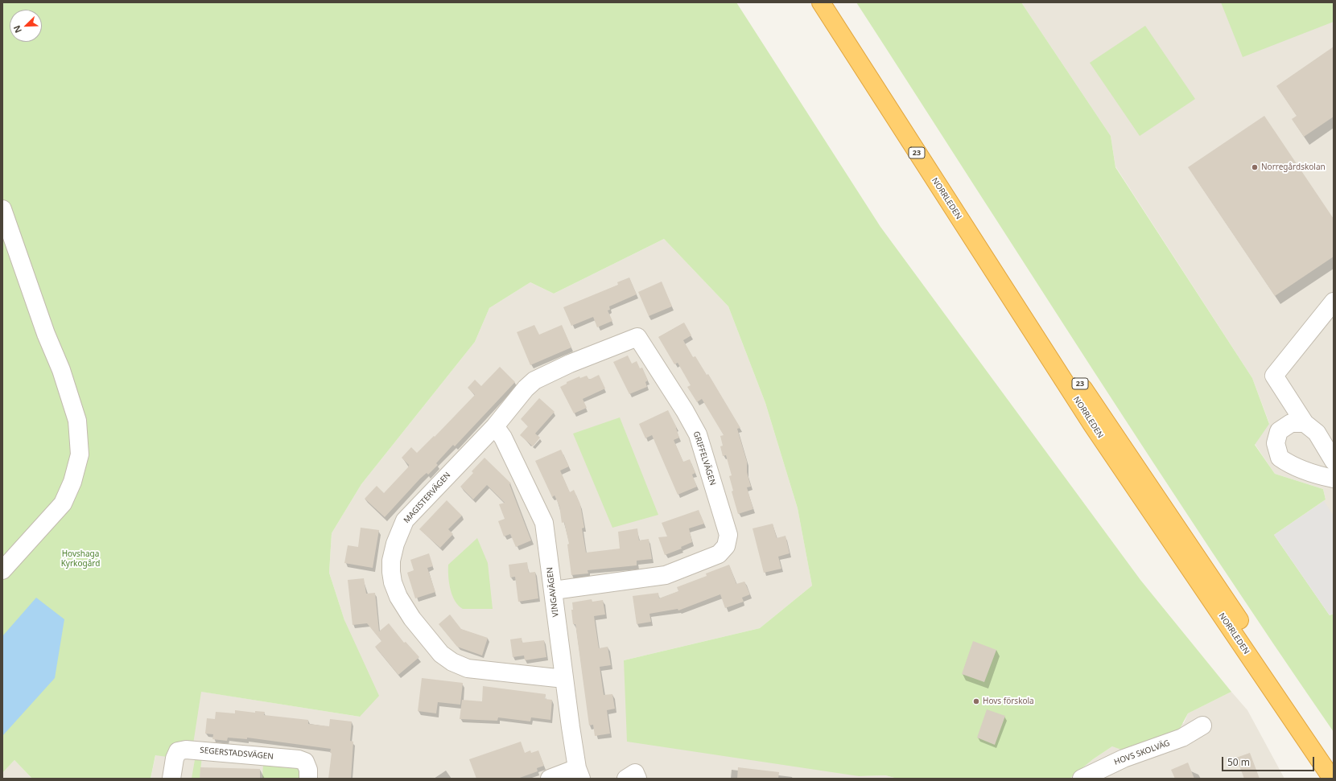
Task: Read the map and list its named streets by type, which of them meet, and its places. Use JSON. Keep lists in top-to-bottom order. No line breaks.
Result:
{"streets":{"highway":["23","NORRLEDEN"],"street":["GRIFFELVÄGEN","MAGISTERVÄGEN","VINGAVÄGEN","HOVS SKOLVÄG","SEGERSTADSVÄGEN"]},"crossings":[["GRIFFELVÄGEN","MAGISTERVÄGEN"],["GRIFFELVÄGEN","VINGAVÄGEN"],["MAGISTERVÄGEN","VINGAVÄGEN"]],"parks":["Hovshaga Kyrkogård"],"places":["Norregårdskolan","Hovs förskola"],"scale_bar":"50 m","north":"bottom left"}
